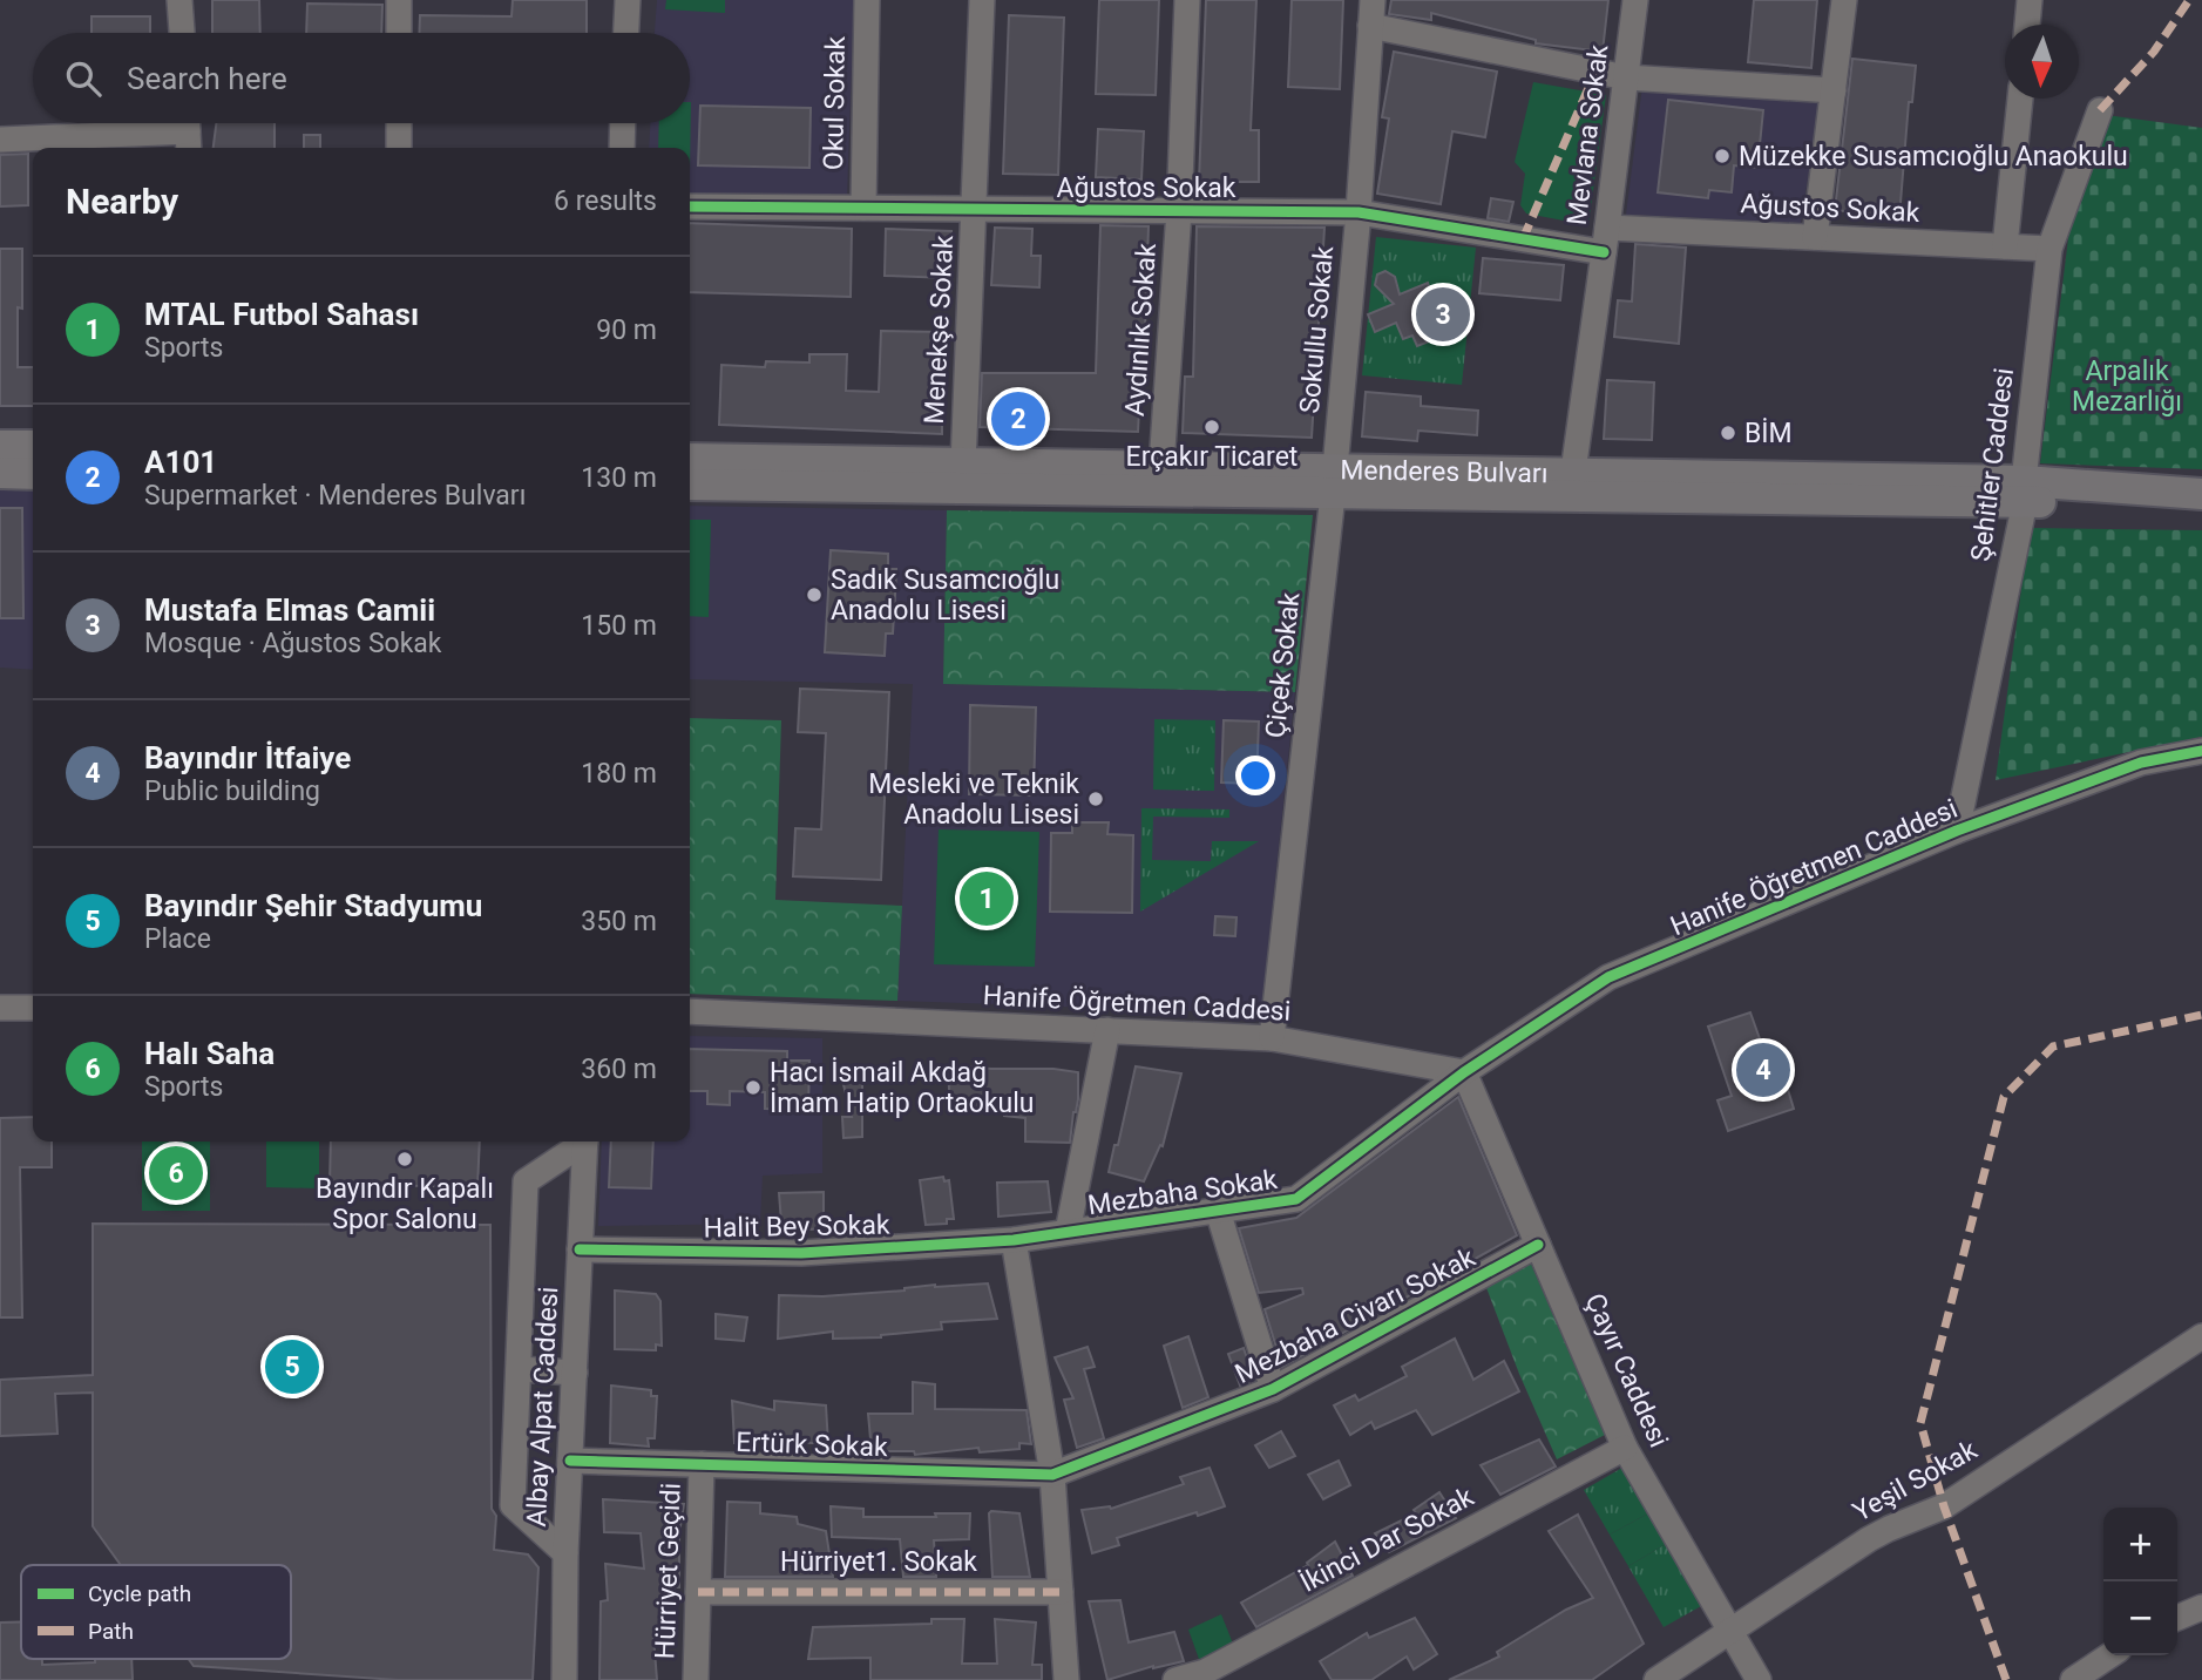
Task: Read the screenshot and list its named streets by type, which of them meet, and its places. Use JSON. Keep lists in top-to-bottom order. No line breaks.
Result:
{"streets":{"main road":["Menderes Bulvarı"],"street":["Okul Sokak","Mevlana Sokak","Ağustos Sokak","Menekşe Sokak","Aydınlık Sokak","Sokullu Sokak","Şehitler Caddesi","Çiçek Sokak","Hanife Öğretmen Caddesi","Mezbaha Sokak","Halit Bey Sokak","Mezbaha Civarı Sokak","Çayır Caddesi","Albay Alpat Caddesi","Ertürk Sokak","Yeşil Sokak","İkinci Dar Sokak","Hürriyet1. Sokak","Hürriyet Geçidi"]},"crossings":[["Okul Sokak","Ağustos Sokak"],["Mevlana Sokak","Ağustos Sokak"],["Mevlana Sokak","Menderes Bulvarı"],["Ağustos Sokak","Menekşe Sokak"],["Ağustos Sokak","Aydınlık Sokak"],["Ağustos Sokak","Sokullu Sokak"],["Ağustos Sokak","Şehitler Caddesi"],["Menekşe Sokak","Menderes Bulvarı"],["Aydınlık Sokak","Menderes Bulvarı"],["Sokullu Sokak","Menderes Bulvarı"],["Sokullu Sokak","Çiçek Sokak"],["Şehitler Caddesi","Menderes Bulvarı"],["Şehitler Caddesi","Hanife Öğretmen Caddesi"],["Menderes Bulvarı","Çiçek Sokak"],["Çiçek Sokak","Hanife Öğretmen Caddesi"],["Hanife Öğretmen Caddesi","Mezbaha Sokak"],["Hanife Öğretmen Caddesi","Çayır Caddesi"],["Mezbaha Sokak","Halit Bey Sokak"],["Mezbaha Sokak","Çayır Caddesi"],["Halit Bey Sokak","Albay Alpat Caddesi"],["Mezbaha Civarı Sokak","Çayır Caddesi"],["Mezbaha Civarı Sokak","Ertürk Sokak"],["Çayır Caddesi","Yeşil Sokak"],["Çayır Caddesi","İkinci Dar Sokak"],["Albay Alpat Caddesi","Ertürk Sokak"],["Ertürk Sokak","Hürriyet Geçidi"],["Hürriyet1. Sokak","Hürriyet Geçidi"]],"parks":["Arpalık Mezarlığı"],"places":["Müzekke Susamcıoğlu Anaokulu","Erçakır Ticaret","BİM","Sadık Susamcıoğlu Anadolu Lisesi","Mesleki ve Teknik Anadolu Lisesi","Hacı İsmail Akdağ İmam Hatip Ortaokulu","Bayındır Kapalı Spor Salonu"],"legend":["Cycle path","Path"],"north":"bottom","page":{"search":"Search here","heading":["Nearby","6 results"],"list":[{"mark":"1","name":"MTAL Futbol Sahası","note":"Sports","value":"90 m"},{"mark":"2","name":"A101","note":"Supermarket · Menderes Bulvarı","value":"130 m"},{"mark":"3","name":"Mustafa Elmas Camii","note":"Mosque · Ağustos Sokak","value":"150 m"},{"mark":"4","name":"Bayındır İtfaiye","note":"Public building","value":"180 m"},{"mark":"5","name":"Bayındır Şehir Stadyumu","note":"Place","value":"350 m"},{"mark":"6","name":"Halı Saha","note":"Sports","value":"360 m"}],"pins":["3","2","1","4","6","5"],"map_buttons":["+","−"]}}
